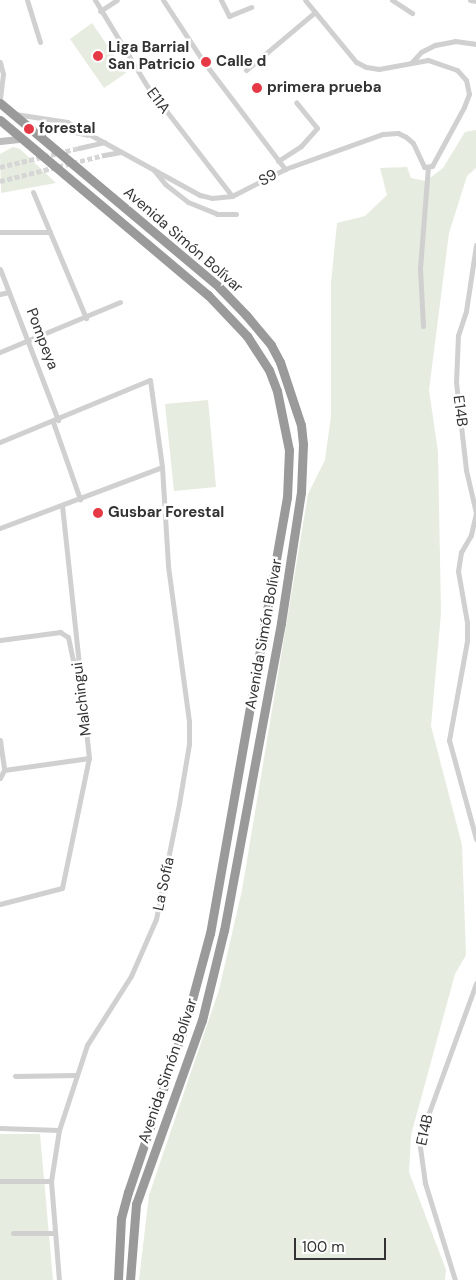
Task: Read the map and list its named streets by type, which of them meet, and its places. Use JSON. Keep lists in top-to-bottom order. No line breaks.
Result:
{"streets":{"highway":["Avenida Simón Bolívar"],"street":["E11A","S9","Pompeya","E14B","Malchingui","La Sofía"]},"crossings":[["E11A","S9"],["S9","Avenida Simón Bolívar"],["Pompeya","La Sofía"]],"places":["Liga Barrial San Patricio","Calle d","primera prueba","forestal","Gusbar Forestal"],"scale_bar":"100 m"}
